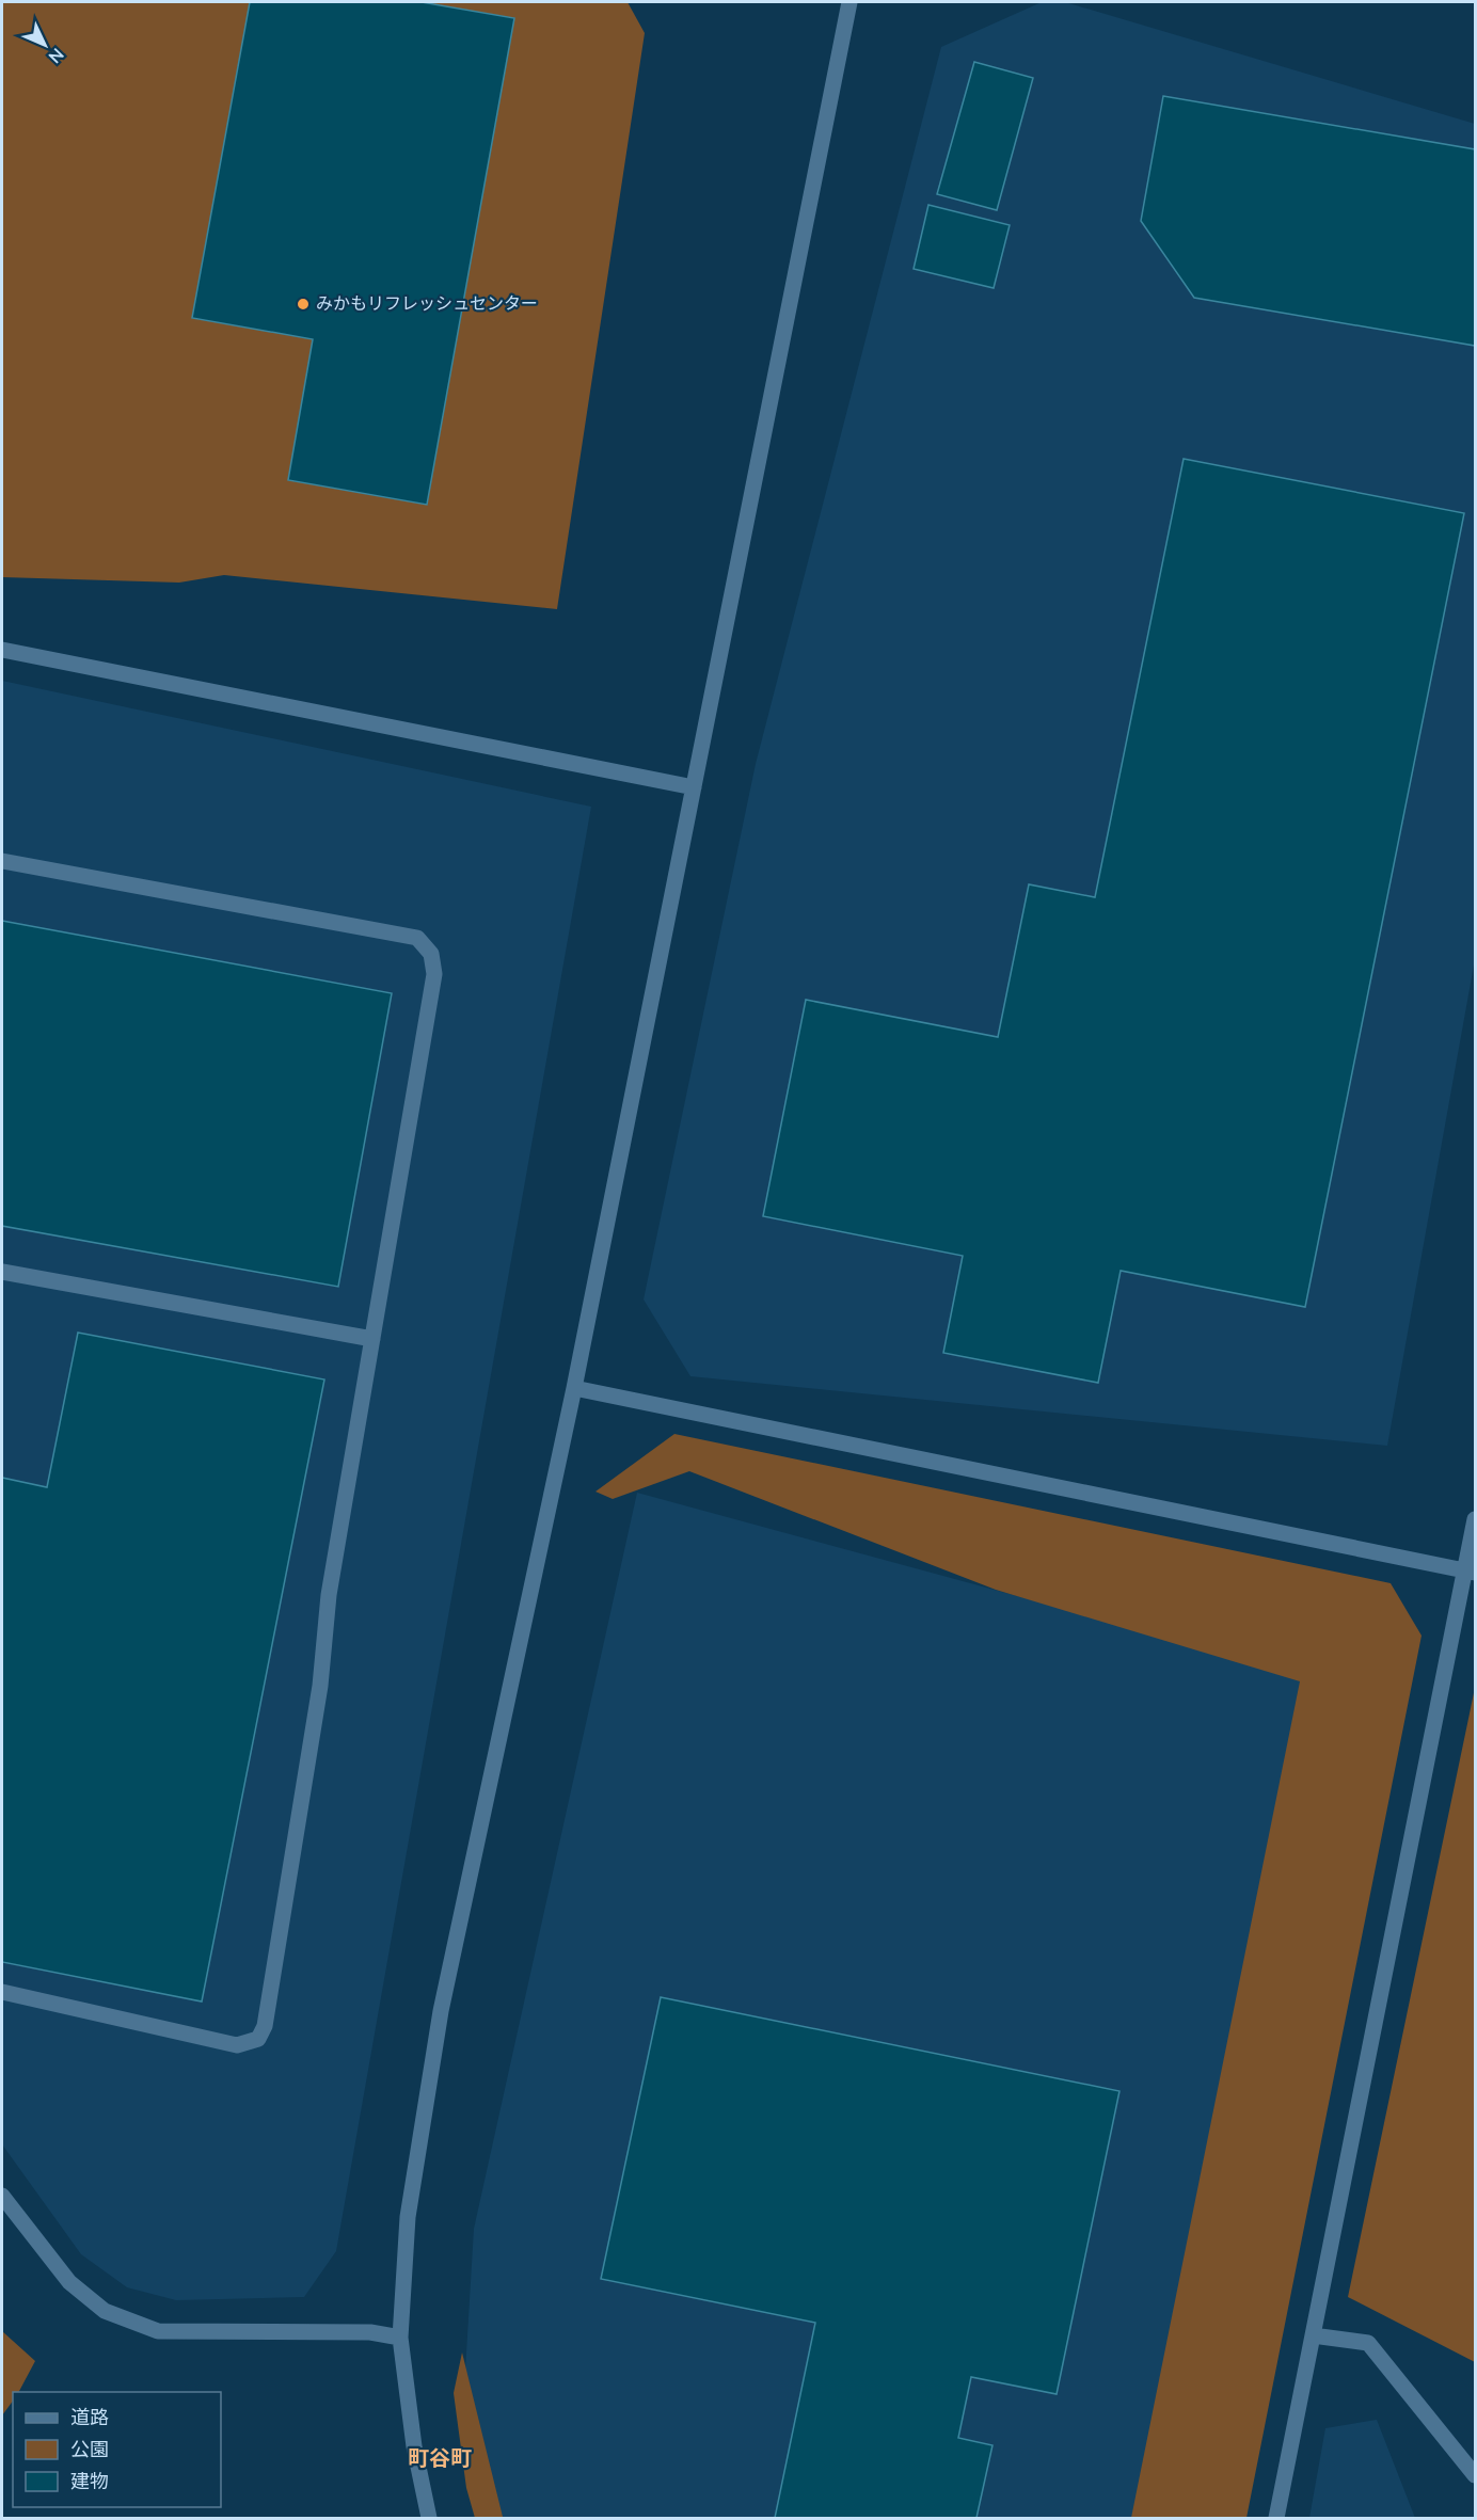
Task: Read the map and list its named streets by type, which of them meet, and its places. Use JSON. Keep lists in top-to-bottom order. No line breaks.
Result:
{"districts":["町谷町"],"places":["みかもリフレッシュセンター"],"legend":["道路","公園","建物"],"north":"bottom right"}
